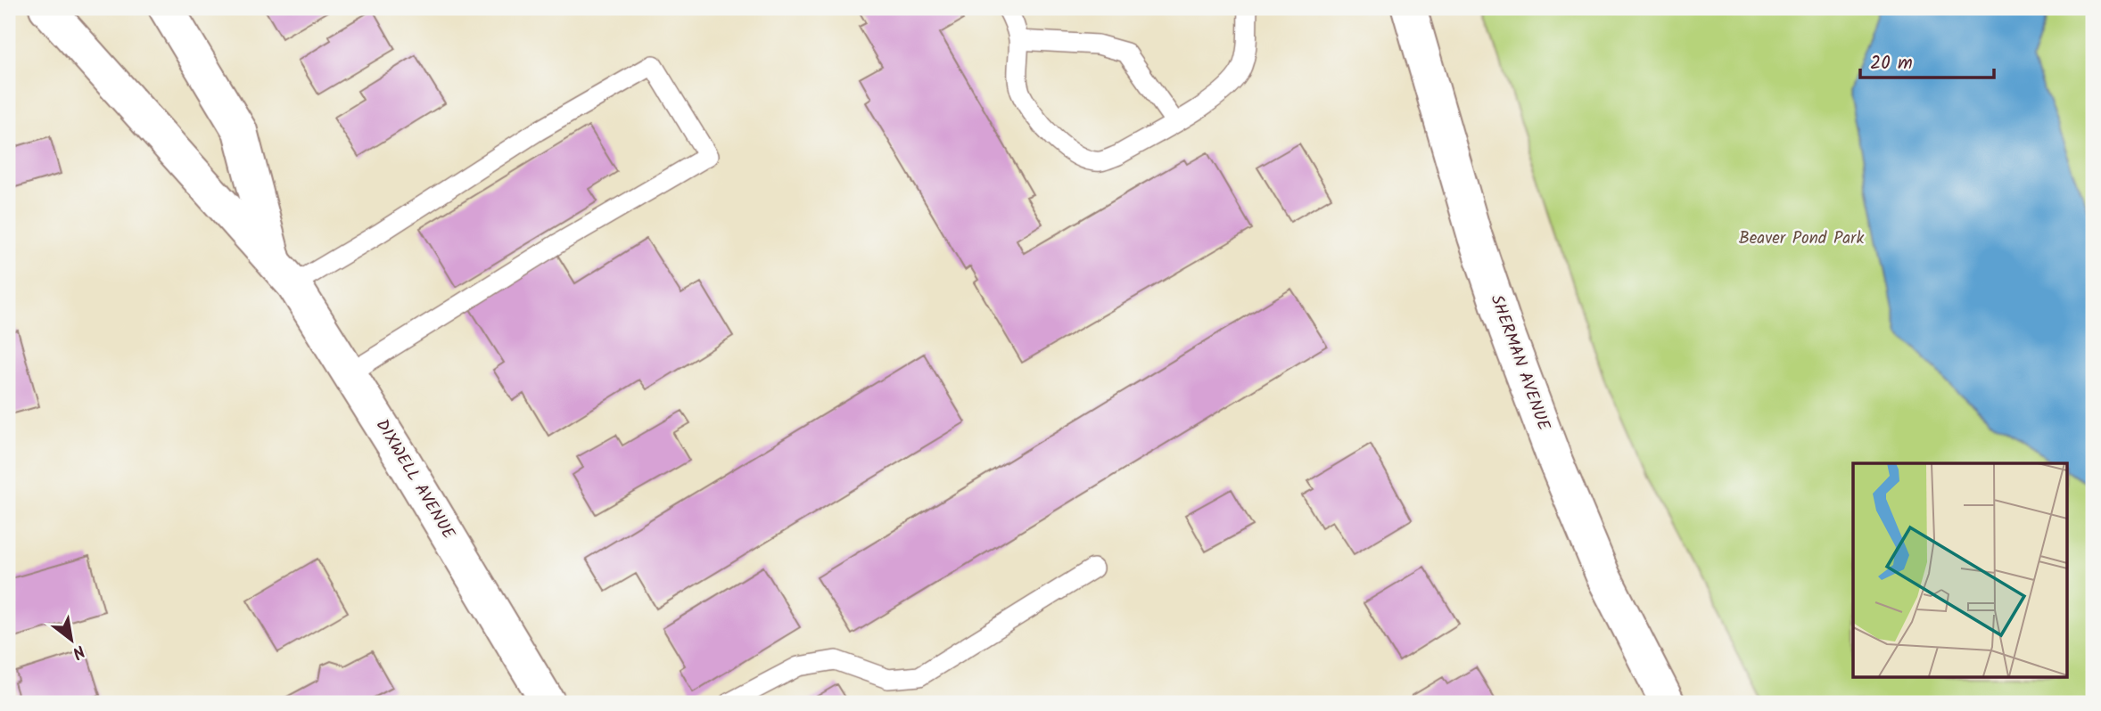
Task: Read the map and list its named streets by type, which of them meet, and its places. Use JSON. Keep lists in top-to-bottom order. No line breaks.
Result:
{"streets":{"main road":["SHERMAN AVENUE","DIXWELL AVENUE"]},"parks":["Beaver Pond Park"],"scale_bar":"20 m","north":"bottom right"}
